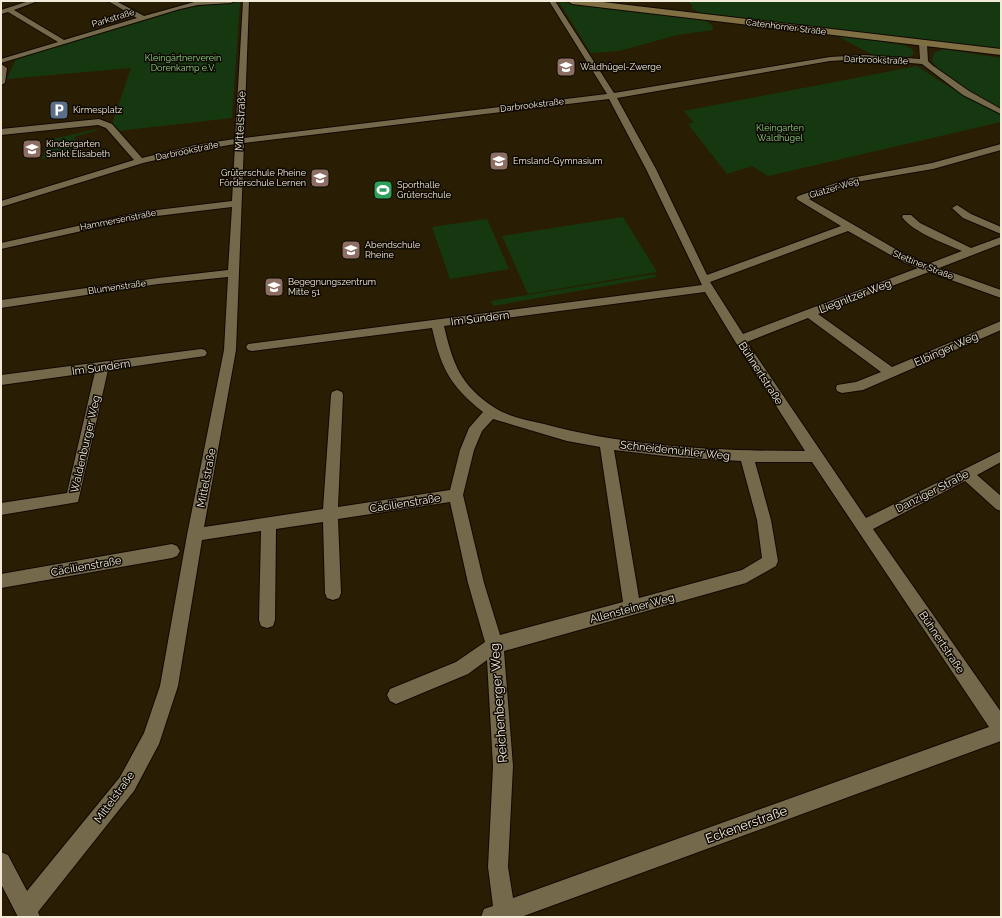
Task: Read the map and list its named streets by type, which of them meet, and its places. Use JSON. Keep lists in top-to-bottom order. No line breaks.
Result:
{"streets":{"street":["Parkstraße","Catenhorner Straße","Darbrookstraße","Mittelstraße","Glatzer Weg","Hammersenstraße","Stettiner Straße","Blumenstraße","Liegnitzer Weg","Im Sundern","Elbinger Weg","Bühnertstraße","Waldenburger Weg","Schneidemühler Weg","Danziger Straße","Cäcilienstraße","Allensteiner Weg","Reichenberger Weg","Eckenerstraße"]},"crossings":[["Darbrookstraße","Mittelstraße"],["Darbrookstraße","Bühnertstraße"],["Mittelstraße","Hammersenstraße"],["Mittelstraße","Blumenstraße"],["Mittelstraße","Cäcilienstraße"],["Glatzer Weg","Stettiner Straße"],["Stettiner Straße","Liegnitzer Weg"],["Liegnitzer Weg","Bühnertstraße"],["Im Sundern","Bühnertstraße"],["Im Sundern","Waldenburger Weg"],["Im Sundern","Schneidemühler Weg"],["Bühnertstraße","Schneidemühler Weg"],["Bühnertstraße","Danziger Straße"],["Schneidemühler Weg","Allensteiner Weg"],["Schneidemühler Weg","Reichenberger Weg"],["Cäcilienstraße","Reichenberger Weg"],["Allensteiner Weg","Reichenberger Weg"],["Reichenberger Weg","Eckenerstraße"]],"parks":["Kleingärtnerverein Dorenkamp e.V.","Kleingarten Waldhügel"],"places":{"school or university":["Waldhügel-Zwerge","Kindergarten Sankt Elisabeth","Emsland-Gymnasium","Grüterschule Rheine Förderschule Lernen","Abendschule Rheine","Begegnungszentrum Mitte 51"],"parking":["Kirmesplatz"],"sports":["Sporthalle Grüterschule"]}}
